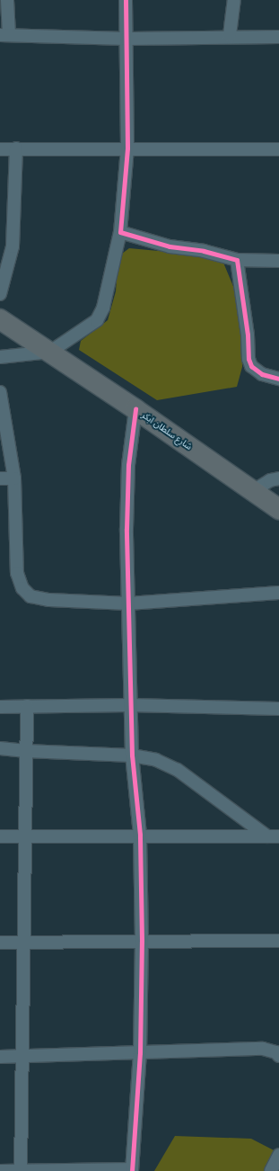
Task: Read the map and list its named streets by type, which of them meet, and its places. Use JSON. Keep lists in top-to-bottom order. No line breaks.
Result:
{"streets":{"highway":["شارع سلطان ابكر"]}}
